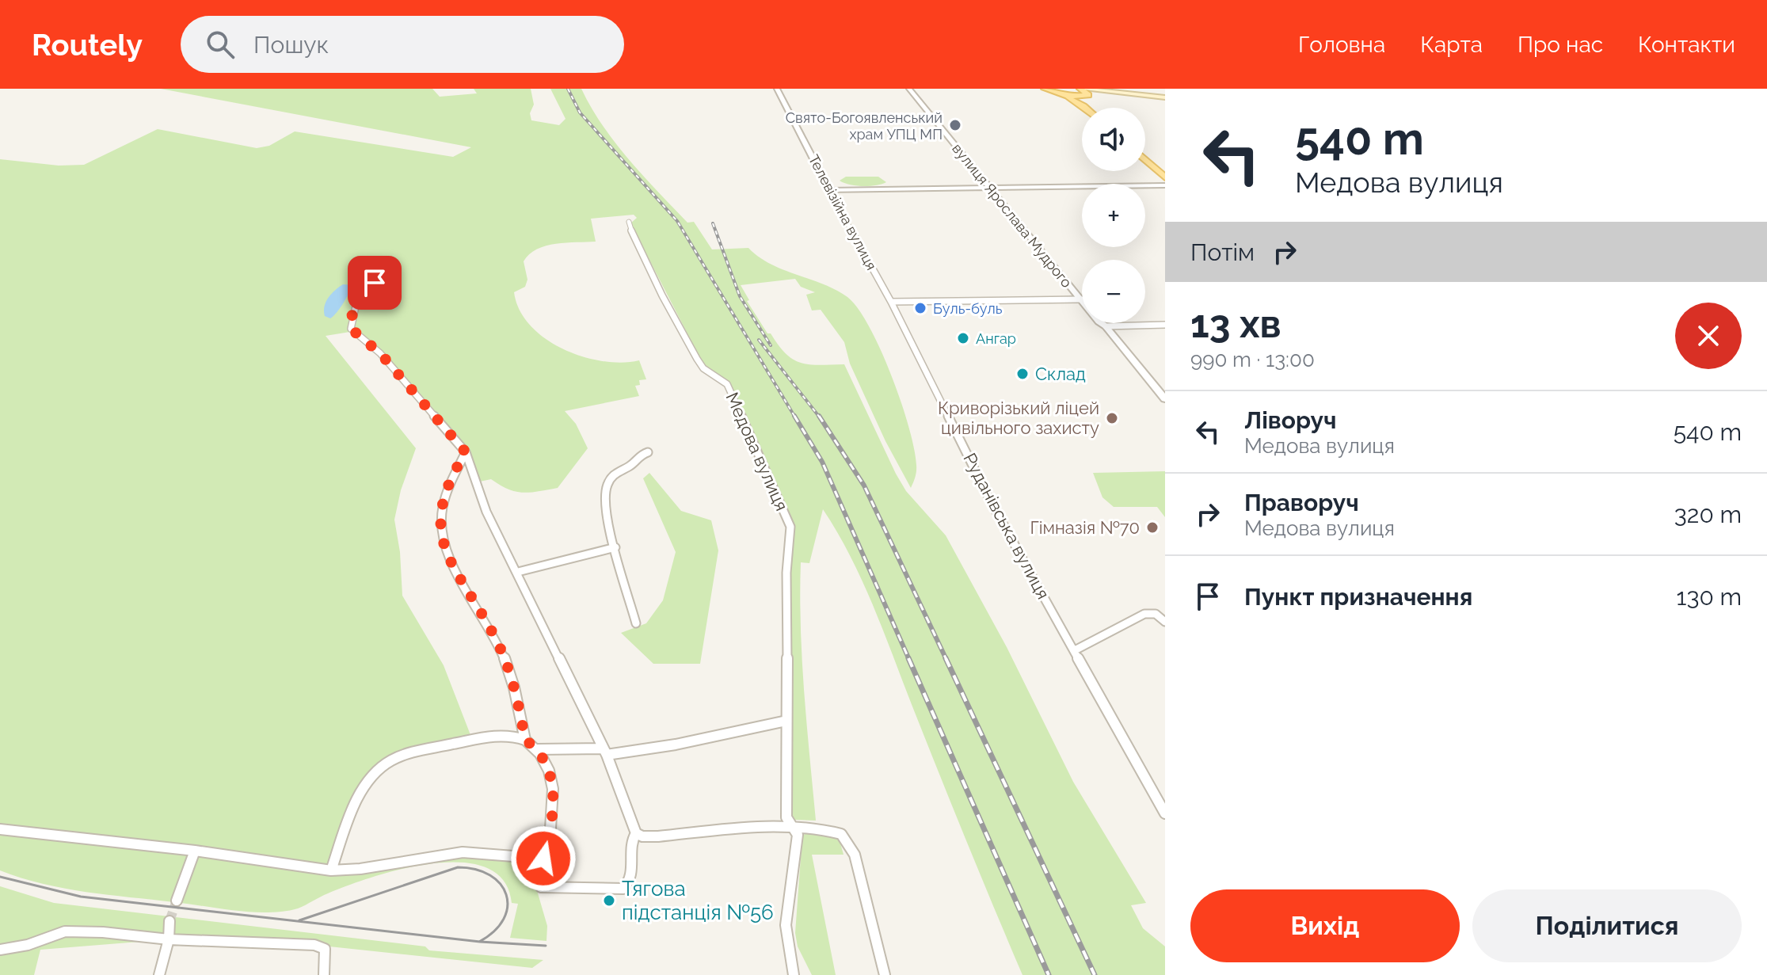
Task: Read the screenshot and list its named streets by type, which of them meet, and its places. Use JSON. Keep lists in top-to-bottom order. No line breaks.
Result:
{"streets":{"street":["Телевізійна вулиця","вулиця Ярослава Мудрого","Медова вулиця","Руданівська вулиця"]},"crossings":[["Телевізійна вулиця","Руданівська вулиця"]],"places":["Свято-Богоявленський храм УПЦ МП","Буль-буль","Ангар","Склад","Криворізький ліцей цивільного захисту","Гімназія №70","Тягова підстанція №56"],"page":{"header":"Routely","search":"Пошук","nav":["Головна","Карта","Про нас","Контакти"],"turn":["540 m","Медова вулиця"],"map_buttons":["+","−"],"then":"Потім","heading":["13 хв","990 m · 13:00"],"list":[{"name":"Ліворуч","note":"Медова вулиця","value":"540 m"},{"name":"Праворуч","note":"Медова вулиця","value":"320 m"},{"name":"Пункт призначення","value":"130 m"}],"buttons":["Вихід","Поділитися"]}}
